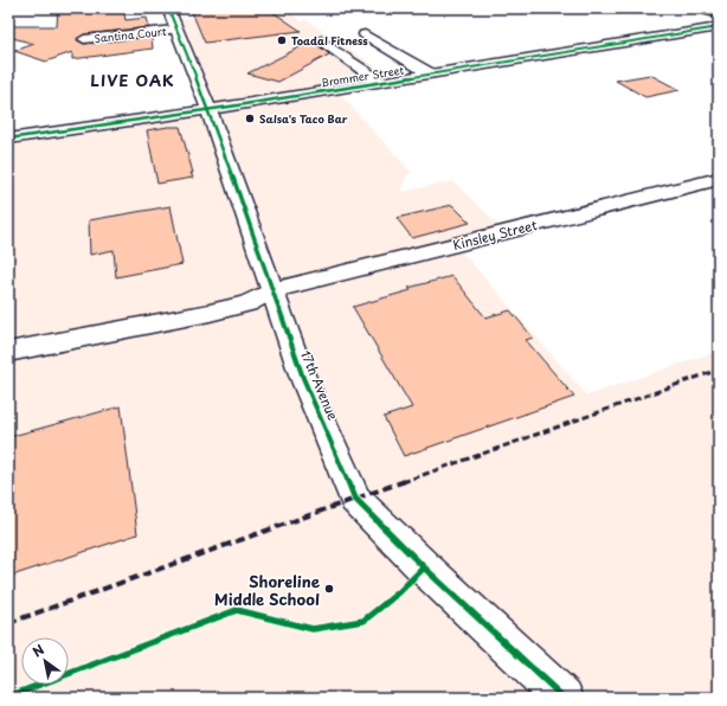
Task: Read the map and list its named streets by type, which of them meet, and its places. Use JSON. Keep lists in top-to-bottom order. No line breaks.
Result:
{"streets":{"main road":["Santina Court","Brommer Street","Kinsley Street","17th Avenue"]},"crossings":[["Santina Court","17th Avenue"],["Brommer Street","17th Avenue"],["Kinsley Street","17th Avenue"]],"districts":["LIVE OAK"],"places":["Toadal Fitness","Salsa's Taco Bar","Shoreline Middle School"],"north":"top left"}
